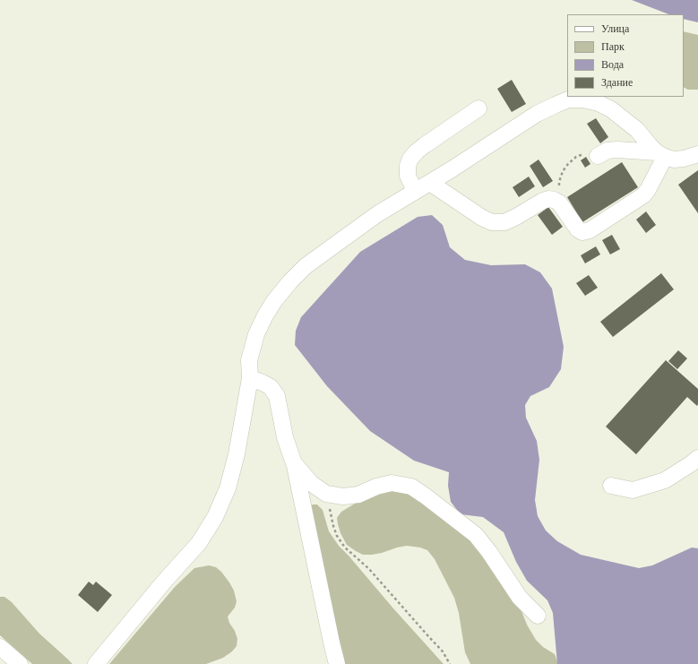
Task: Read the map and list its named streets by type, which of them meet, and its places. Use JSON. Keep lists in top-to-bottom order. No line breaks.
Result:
{"legend":["Улица","Парк","Вода","Здание"]}
